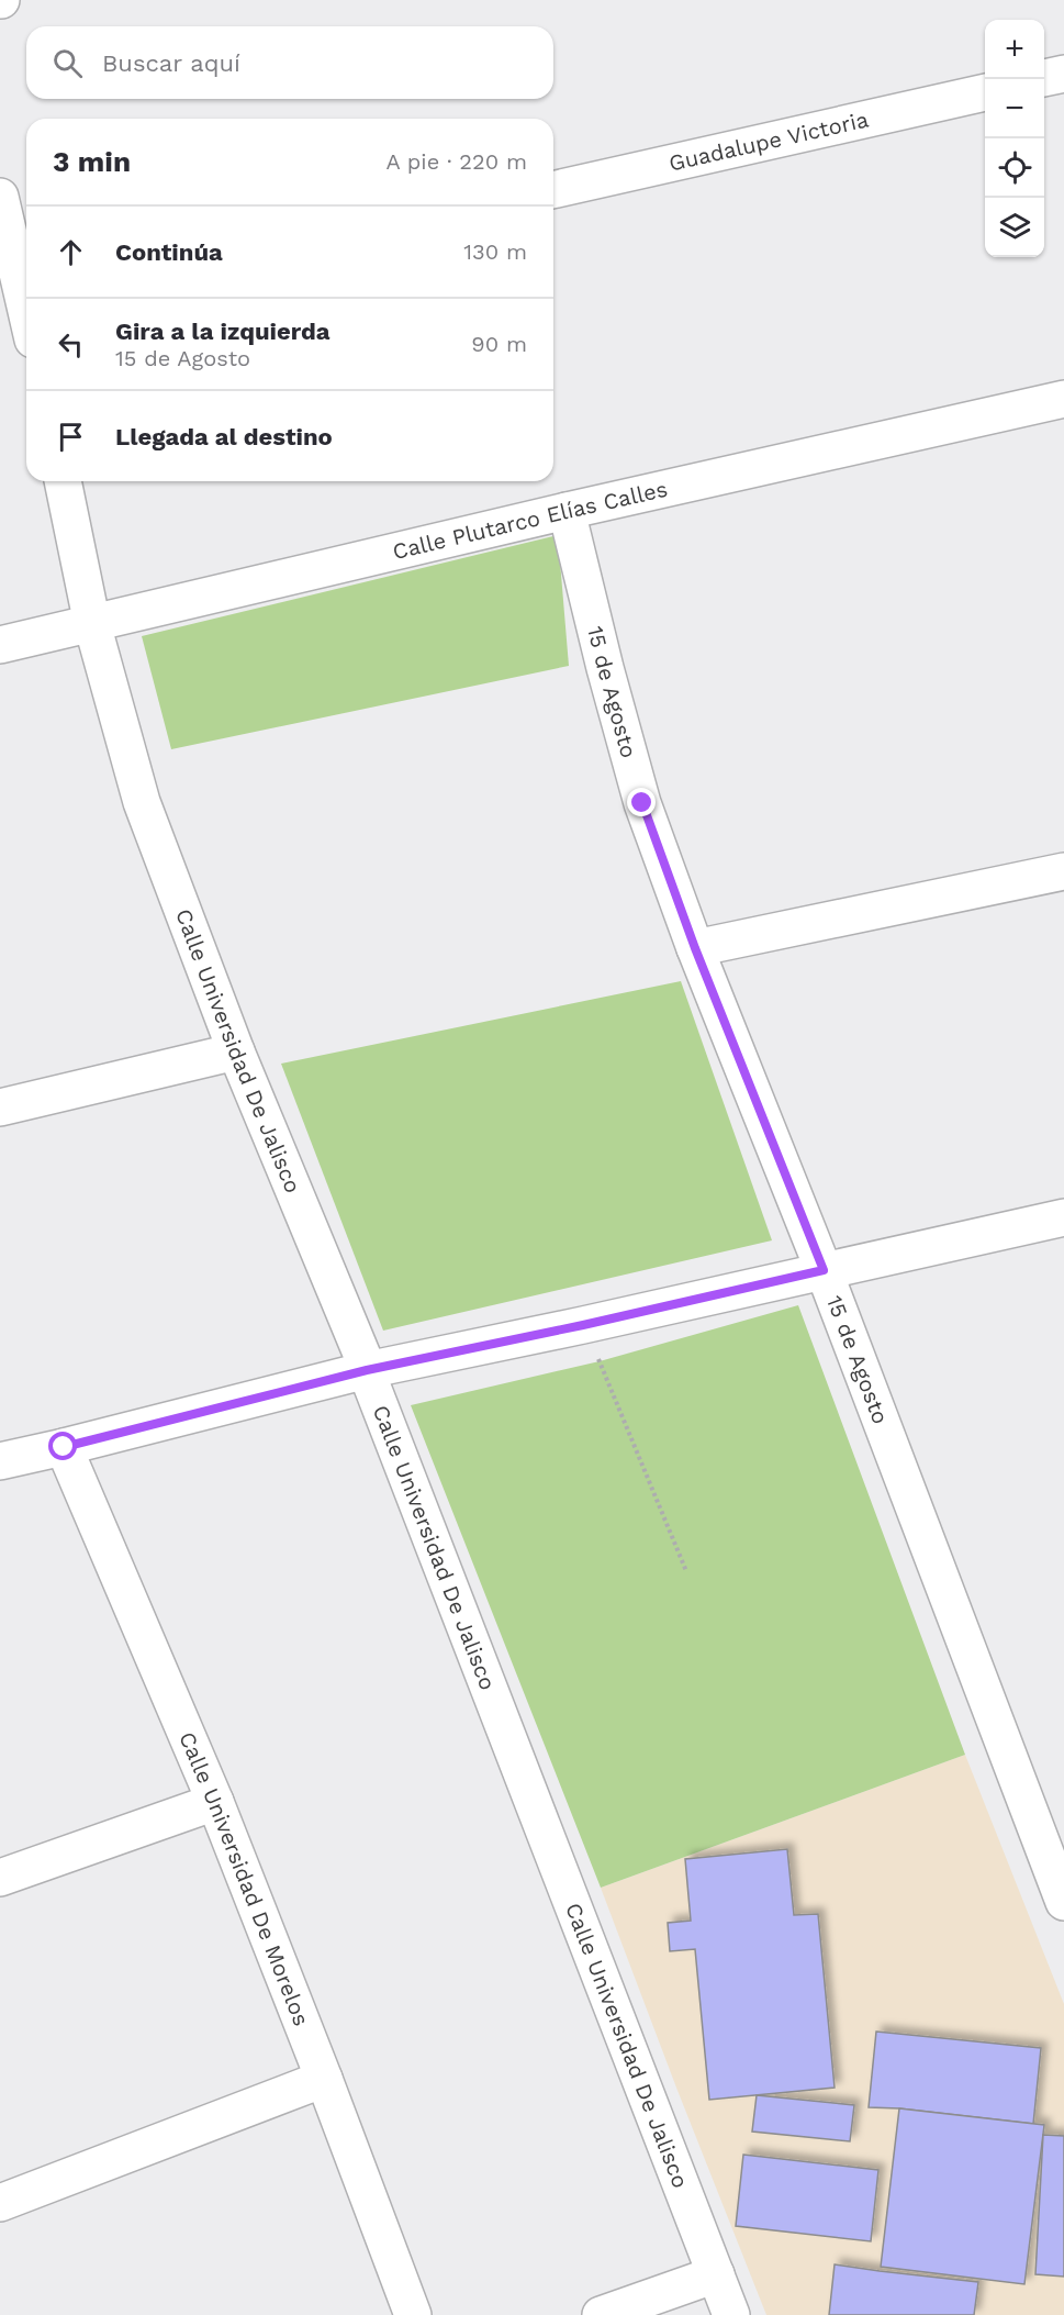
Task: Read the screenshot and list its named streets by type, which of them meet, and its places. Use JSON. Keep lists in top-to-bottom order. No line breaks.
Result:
{"streets":{"street":["Guadalupe Victoria","Calle Plutarco Elías Calles","15 de Agosto","Calle Universidad De Jalisco","Calle Universidad De Morelos"]},"crossings":[["Calle Plutarco Elías Calles","15 de Agosto"],["Calle Plutarco Elías Calles","Calle Universidad De Jalisco"]],"page":{"map_buttons":["+","−"],"search":"Buscar aquí","heading":["3 min","A pie · 220 m"],"list":[["Continúa","130 m"],["Gira a la izquierda","15 de Agosto","90 m"],"Llegada al destino"]}}
